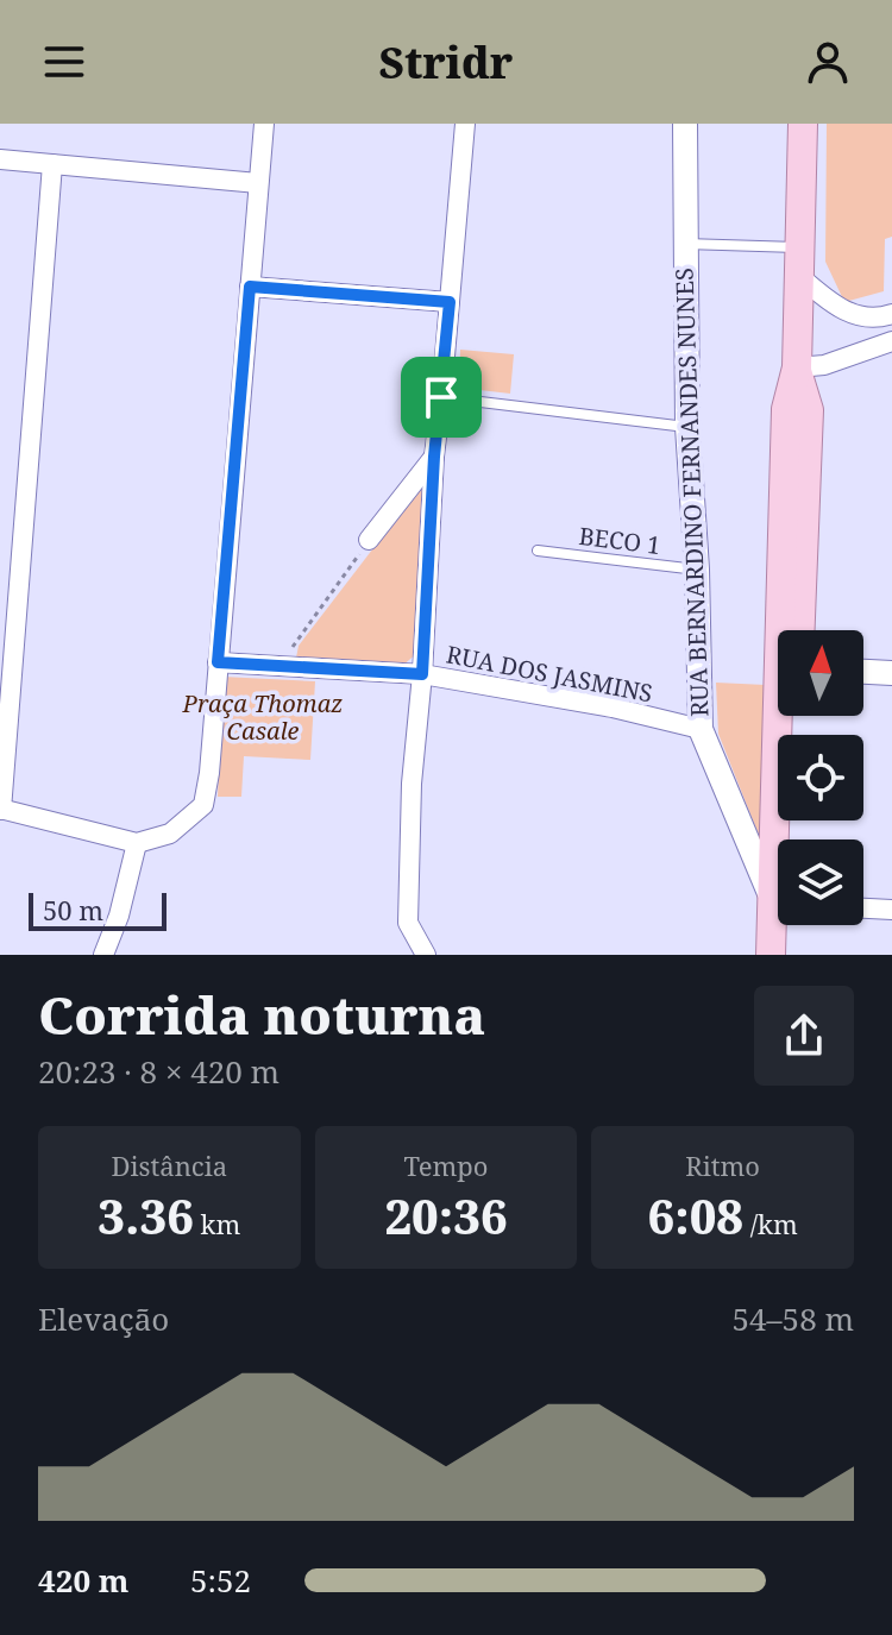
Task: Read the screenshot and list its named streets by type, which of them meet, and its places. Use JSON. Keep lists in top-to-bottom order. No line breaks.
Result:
{"streets":{"street":["RUA BERNARDINO FERNANDES NUNES","RUA DOS JASMINS"],"lane":["BECO 1"]},"crossings":[["RUA BERNARDINO FERNANDES NUNES","BECO 1"],["RUA BERNARDINO FERNANDES NUNES","RUA DOS JASMINS"]],"parks":["Praça Thomaz Casale"],"scale_bar":"50 m","north":"top","page":{"header":"Stridr","scale":"50 m","heading":["Corrida noturna","20:23 · 8 × 420 m"],"stats":[["Distância","3.36 km"],["Tempo","20:36"],["Ritmo","6:08 /km"]],"chart":["Elevação","54–58 m"],"list":[{"name":"420 m","note":"5:52"}]}}
